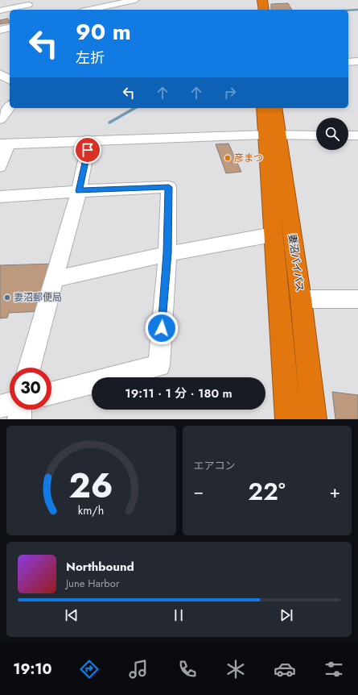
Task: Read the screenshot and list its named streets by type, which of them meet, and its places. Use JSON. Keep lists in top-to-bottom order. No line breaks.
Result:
{"streets":{"highway":["妻沼バイパス"]},"places":["彦まつ","妻沼郵便局"],"page":{"turn":["90 m","左折"],"limit":"30","trip":"19:11 · 1 分 · 180 m","tile":"エアコン","heat":["−","22°","+"],"song":["Northbound","June Harbor"],"tabs":"19:10","gauge":["26","km/h"]}}
